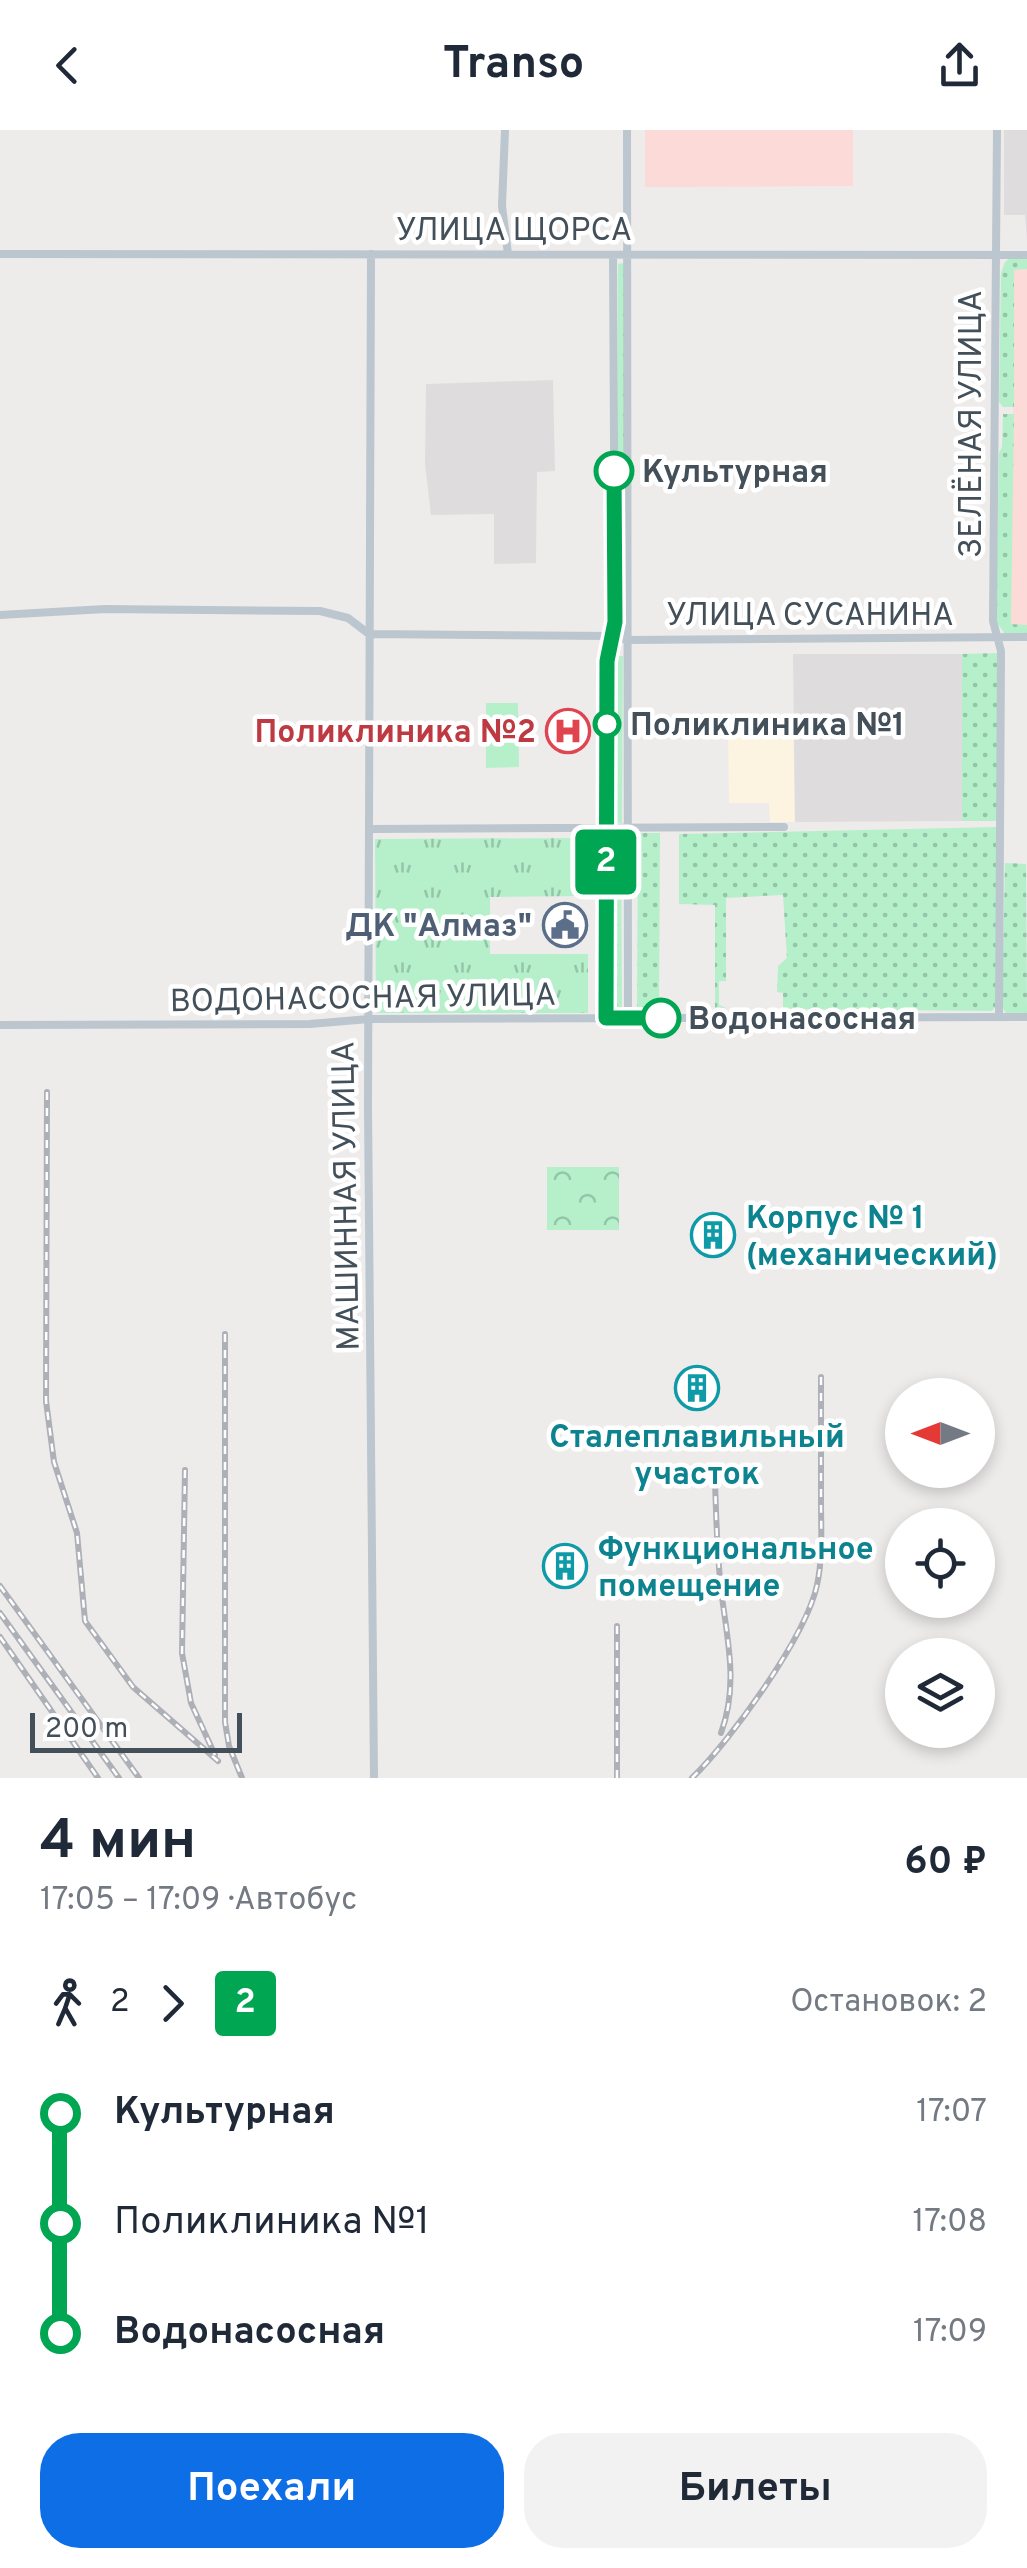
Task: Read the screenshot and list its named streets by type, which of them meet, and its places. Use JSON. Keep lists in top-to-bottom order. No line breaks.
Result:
{"streets":{"street":["УЛИЦА ЩОРСА","ЗЕЛЁНАЯ УЛИЦА","УЛИЦА СУСАНИНА","ВОДОНАСОСНАЯ УЛИЦА","МАШИННАЯ УЛИЦА"]},"crossings":[["УЛИЦА ЩОРСА","ЗЕЛЁНАЯ УЛИЦА"],["УЛИЦА ЩОРСА","МАШИННАЯ УЛИЦА"],["ЗЕЛЁНАЯ УЛИЦА","УЛИЦА СУСАНИНА"],["ЗЕЛЁНАЯ УЛИЦА","ВОДОНАСОСНАЯ УЛИЦА"],["УЛИЦА СУСАНИНА","МАШИННАЯ УЛИЦА"],["ВОДОНАСОСНАЯ УЛИЦА","МАШИННАЯ УЛИЦА"]],"places":{"other":["Культурная","Поликлиника №1","Водонасосная"],"hospital":["Поликлиника №2"],"public building":["ДК \"Алмаз\""],"building":["Корпус № 1 (механический)","Сталеплавильный участок","Функциональное помещение"]},"lines":["bus line 2"],"scale_bar":"200 m","north":"left","page":{"header":"Transo","on_map":"2","scale":"200 m","heading":["4 мин","17:05 – 17:09 · Автобус","60 ₽"],"legs":["2","2","Остановок: 2"],"list":[{"name":"Культурная","value":"17:07"},{"name":"Поликлиника №1","value":"17:08"},{"name":"Водонасосная","value":"17:09"}],"buttons":["Поехали","Билеты"]}}
